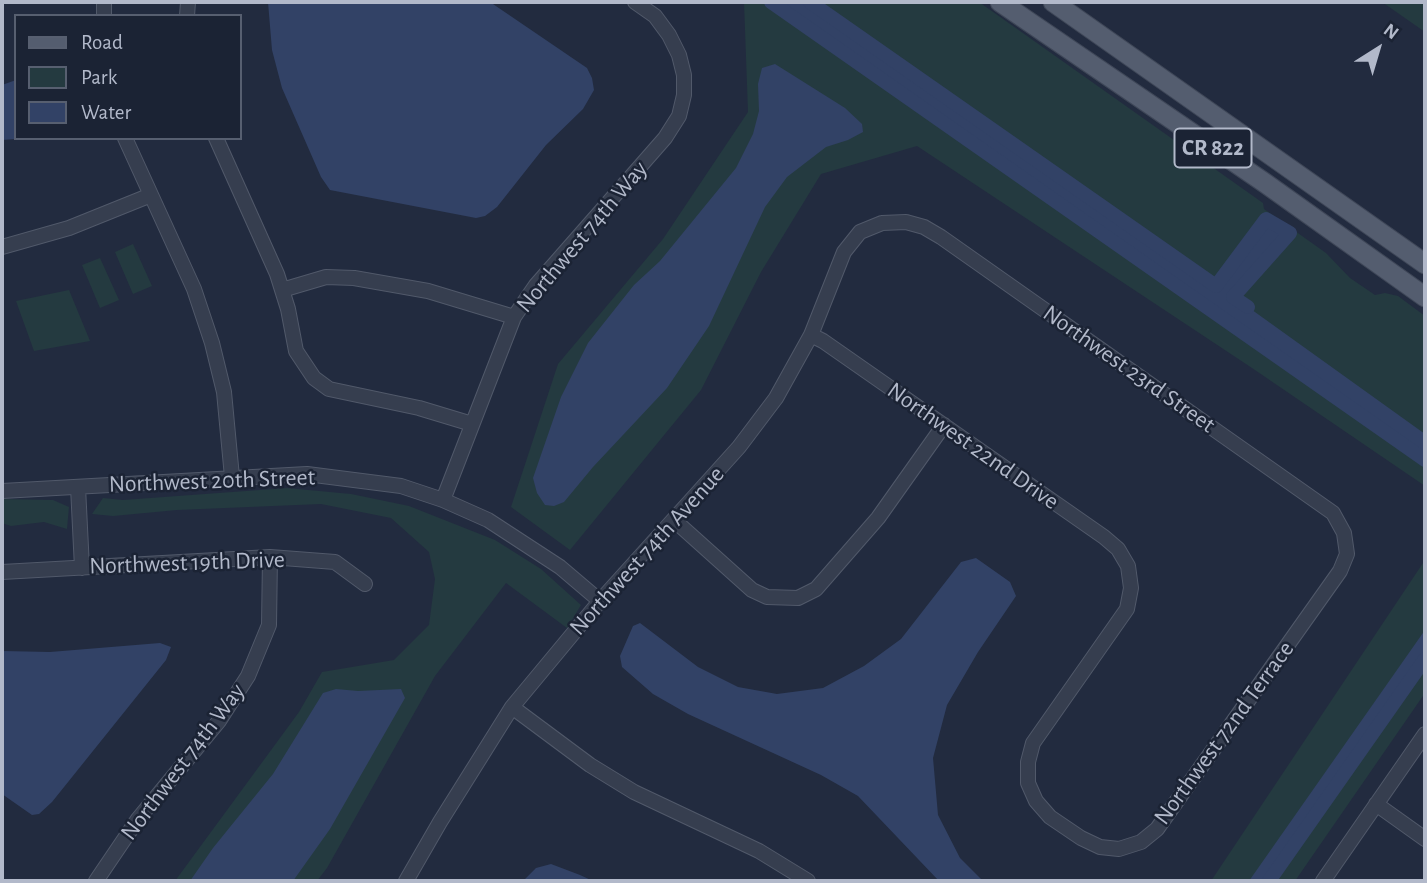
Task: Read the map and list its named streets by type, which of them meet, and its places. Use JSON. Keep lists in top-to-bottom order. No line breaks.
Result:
{"streets":{"main road":["CR 822"],"street":["Northwest 74th Way","Northwest 23rd Street","Northwest 22nd Drive","Northwest 20th Street","Northwest 74th Avenue","Northwest 19th Drive","Northwest 72nd Terrace"]},"crossings":[["Northwest 74th Way","Northwest 20th Street"],["Northwest 74th Way","Northwest 19th Drive"],["Northwest 23rd Street","Northwest 74th Avenue"],["Northwest 23rd Street","Northwest 72nd Terrace"],["Northwest 22nd Drive","Northwest 74th Avenue"],["Northwest 22nd Drive","Northwest 72nd Terrace"],["Northwest 20th Street","Northwest 74th Avenue"]],"legend":["Road","Park","Water"],"north":"top right"}
